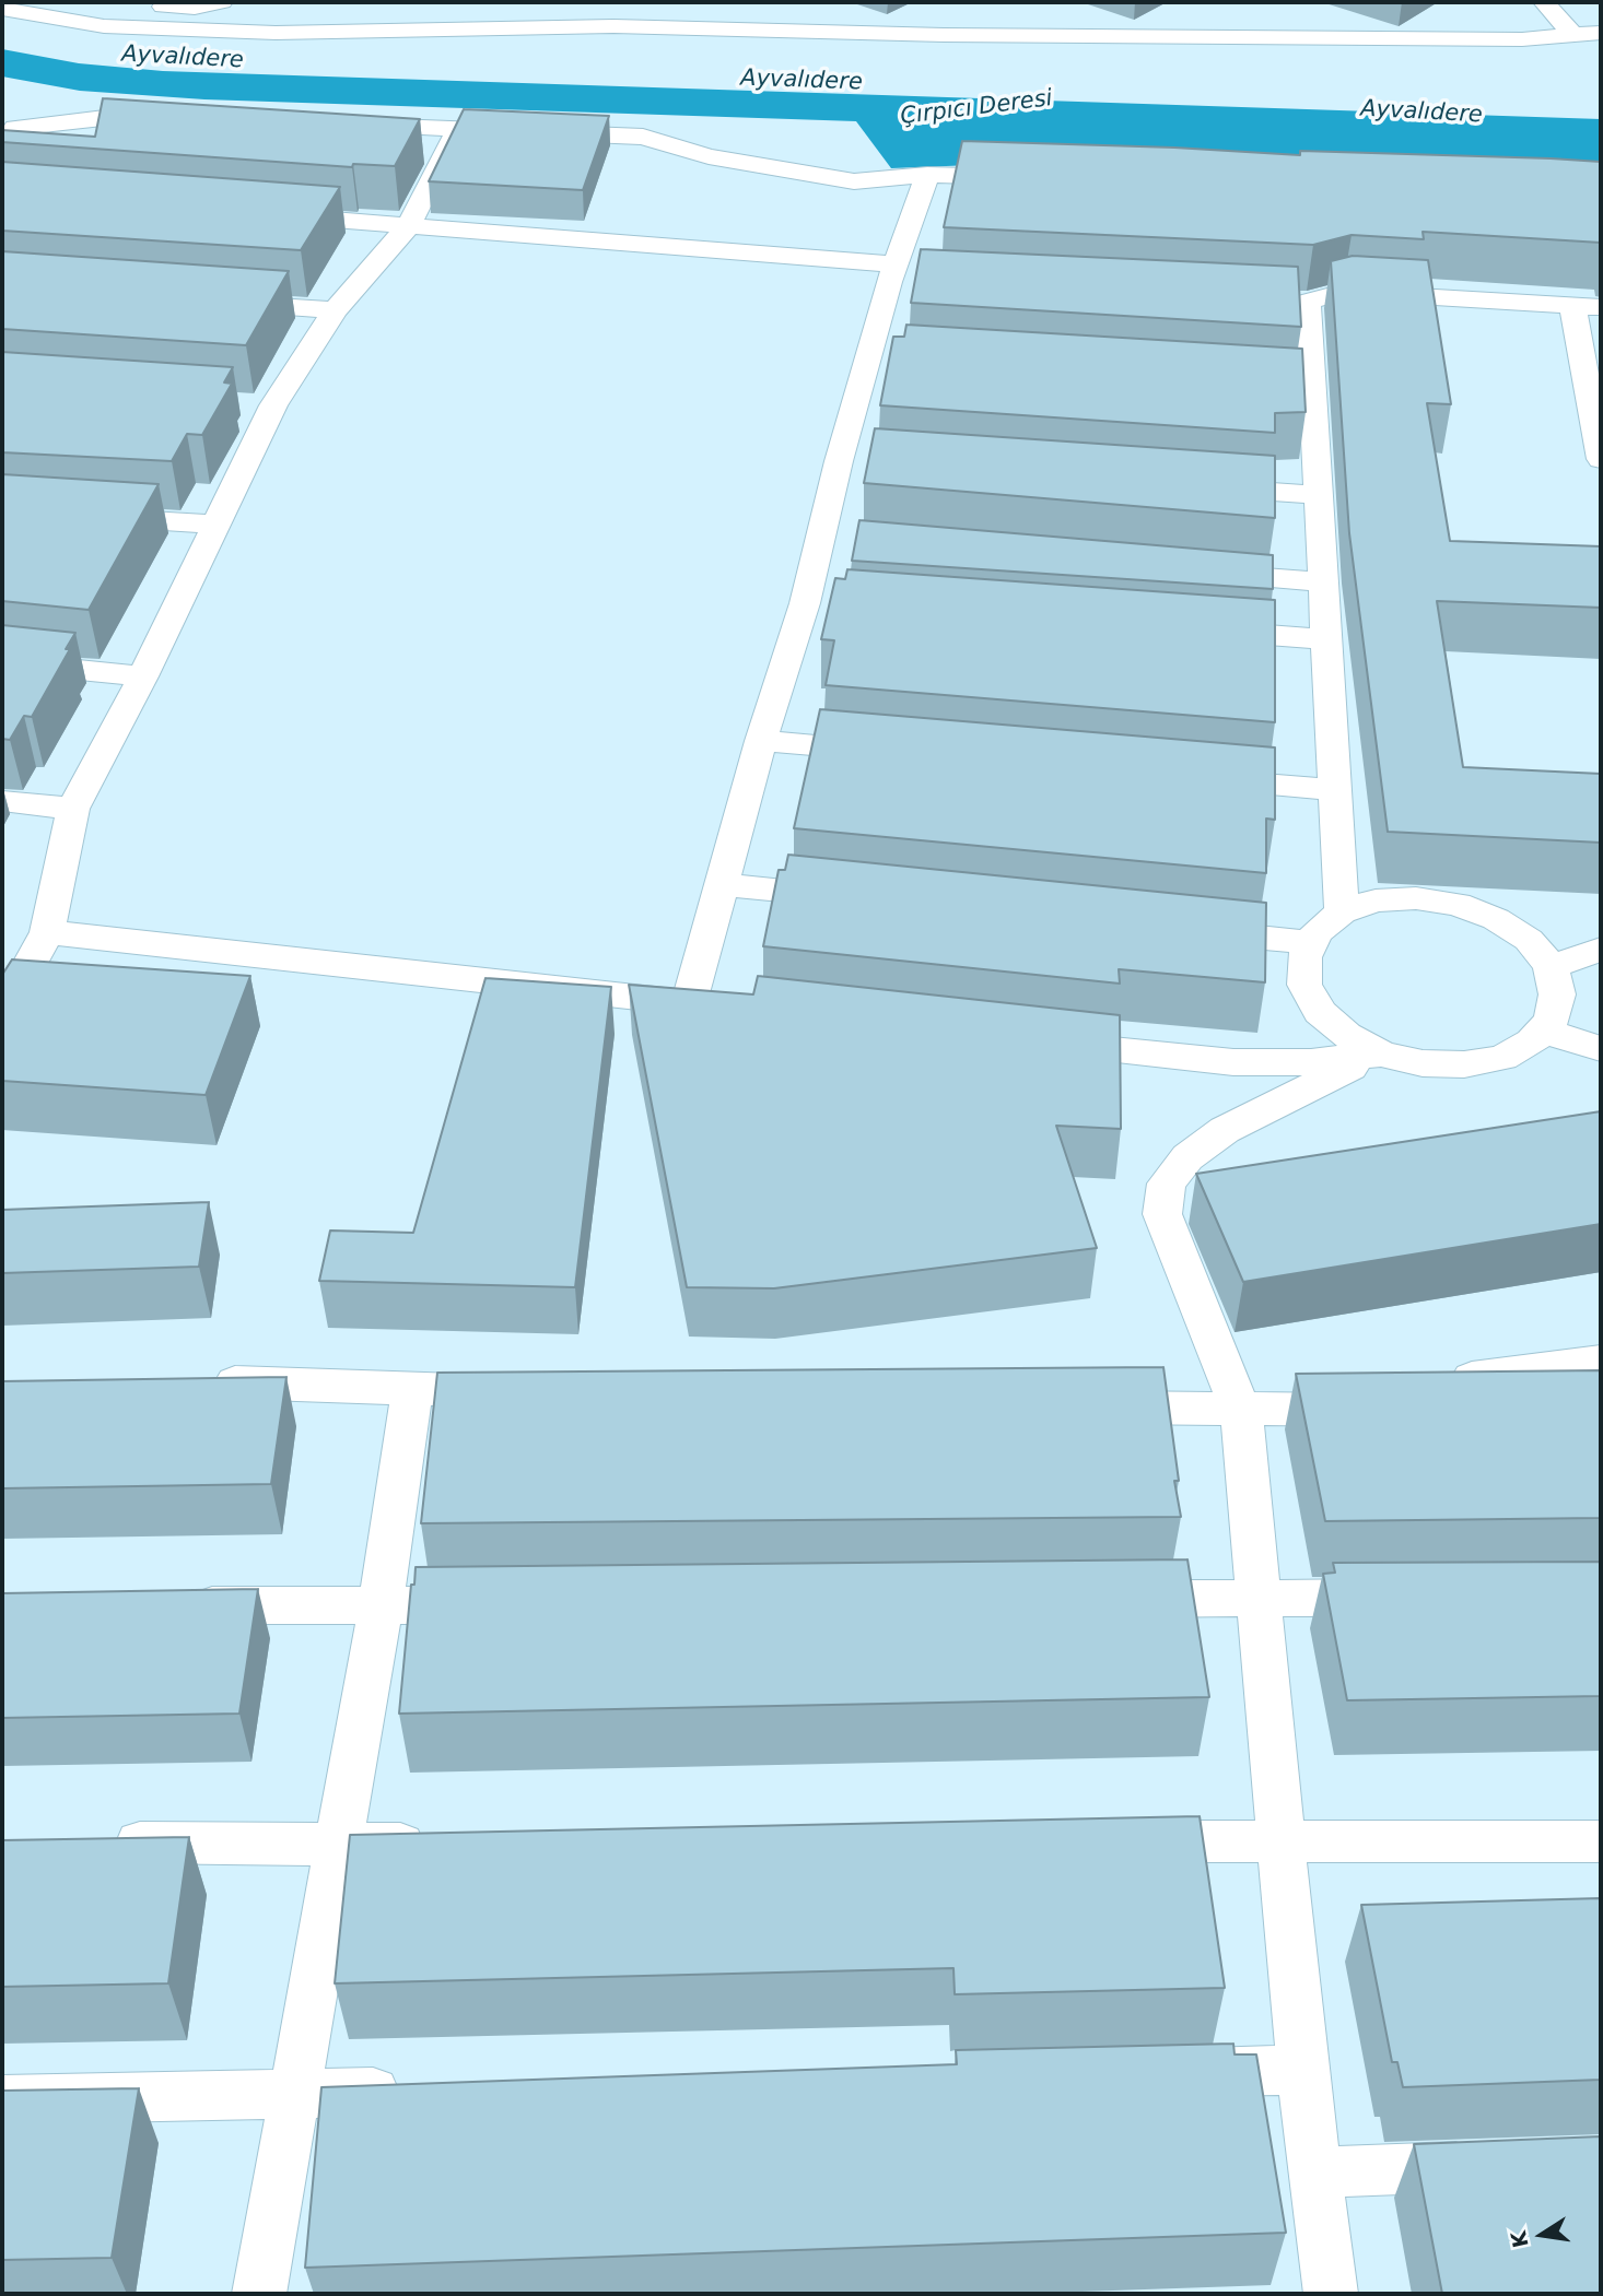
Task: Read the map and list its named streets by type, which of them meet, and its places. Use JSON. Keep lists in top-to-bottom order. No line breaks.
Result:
{"water":["Ayvalıdere","Çırpıcı Deresi"],"north":"left"}
